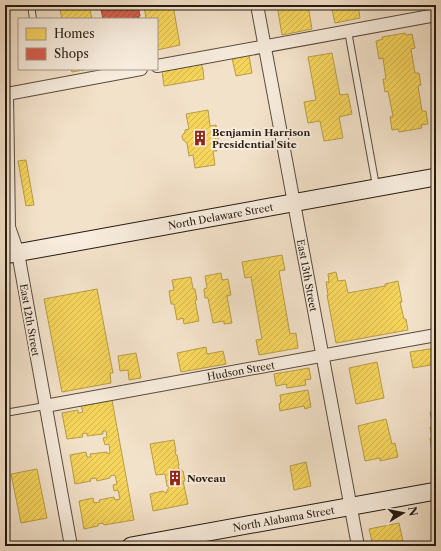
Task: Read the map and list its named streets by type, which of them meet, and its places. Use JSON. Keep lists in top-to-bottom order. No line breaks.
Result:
{"streets":{"main road":["North Delaware Street","North Alabama Street"],"street":["East 13th Street","East 12th Street","Hudson Street"]},"crossings":[["North Delaware Street","East 13th Street"],["North Delaware Street","East 12th Street"],["East 13th Street","Hudson Street"],["East 13th Street","North Alabama Street"],["East 12th Street","Hudson Street"]],"places":{"building":["Benjamin Harrison Presidential Site","Noveau"]},"legend":["Homes","Shops"],"north":"right"}
